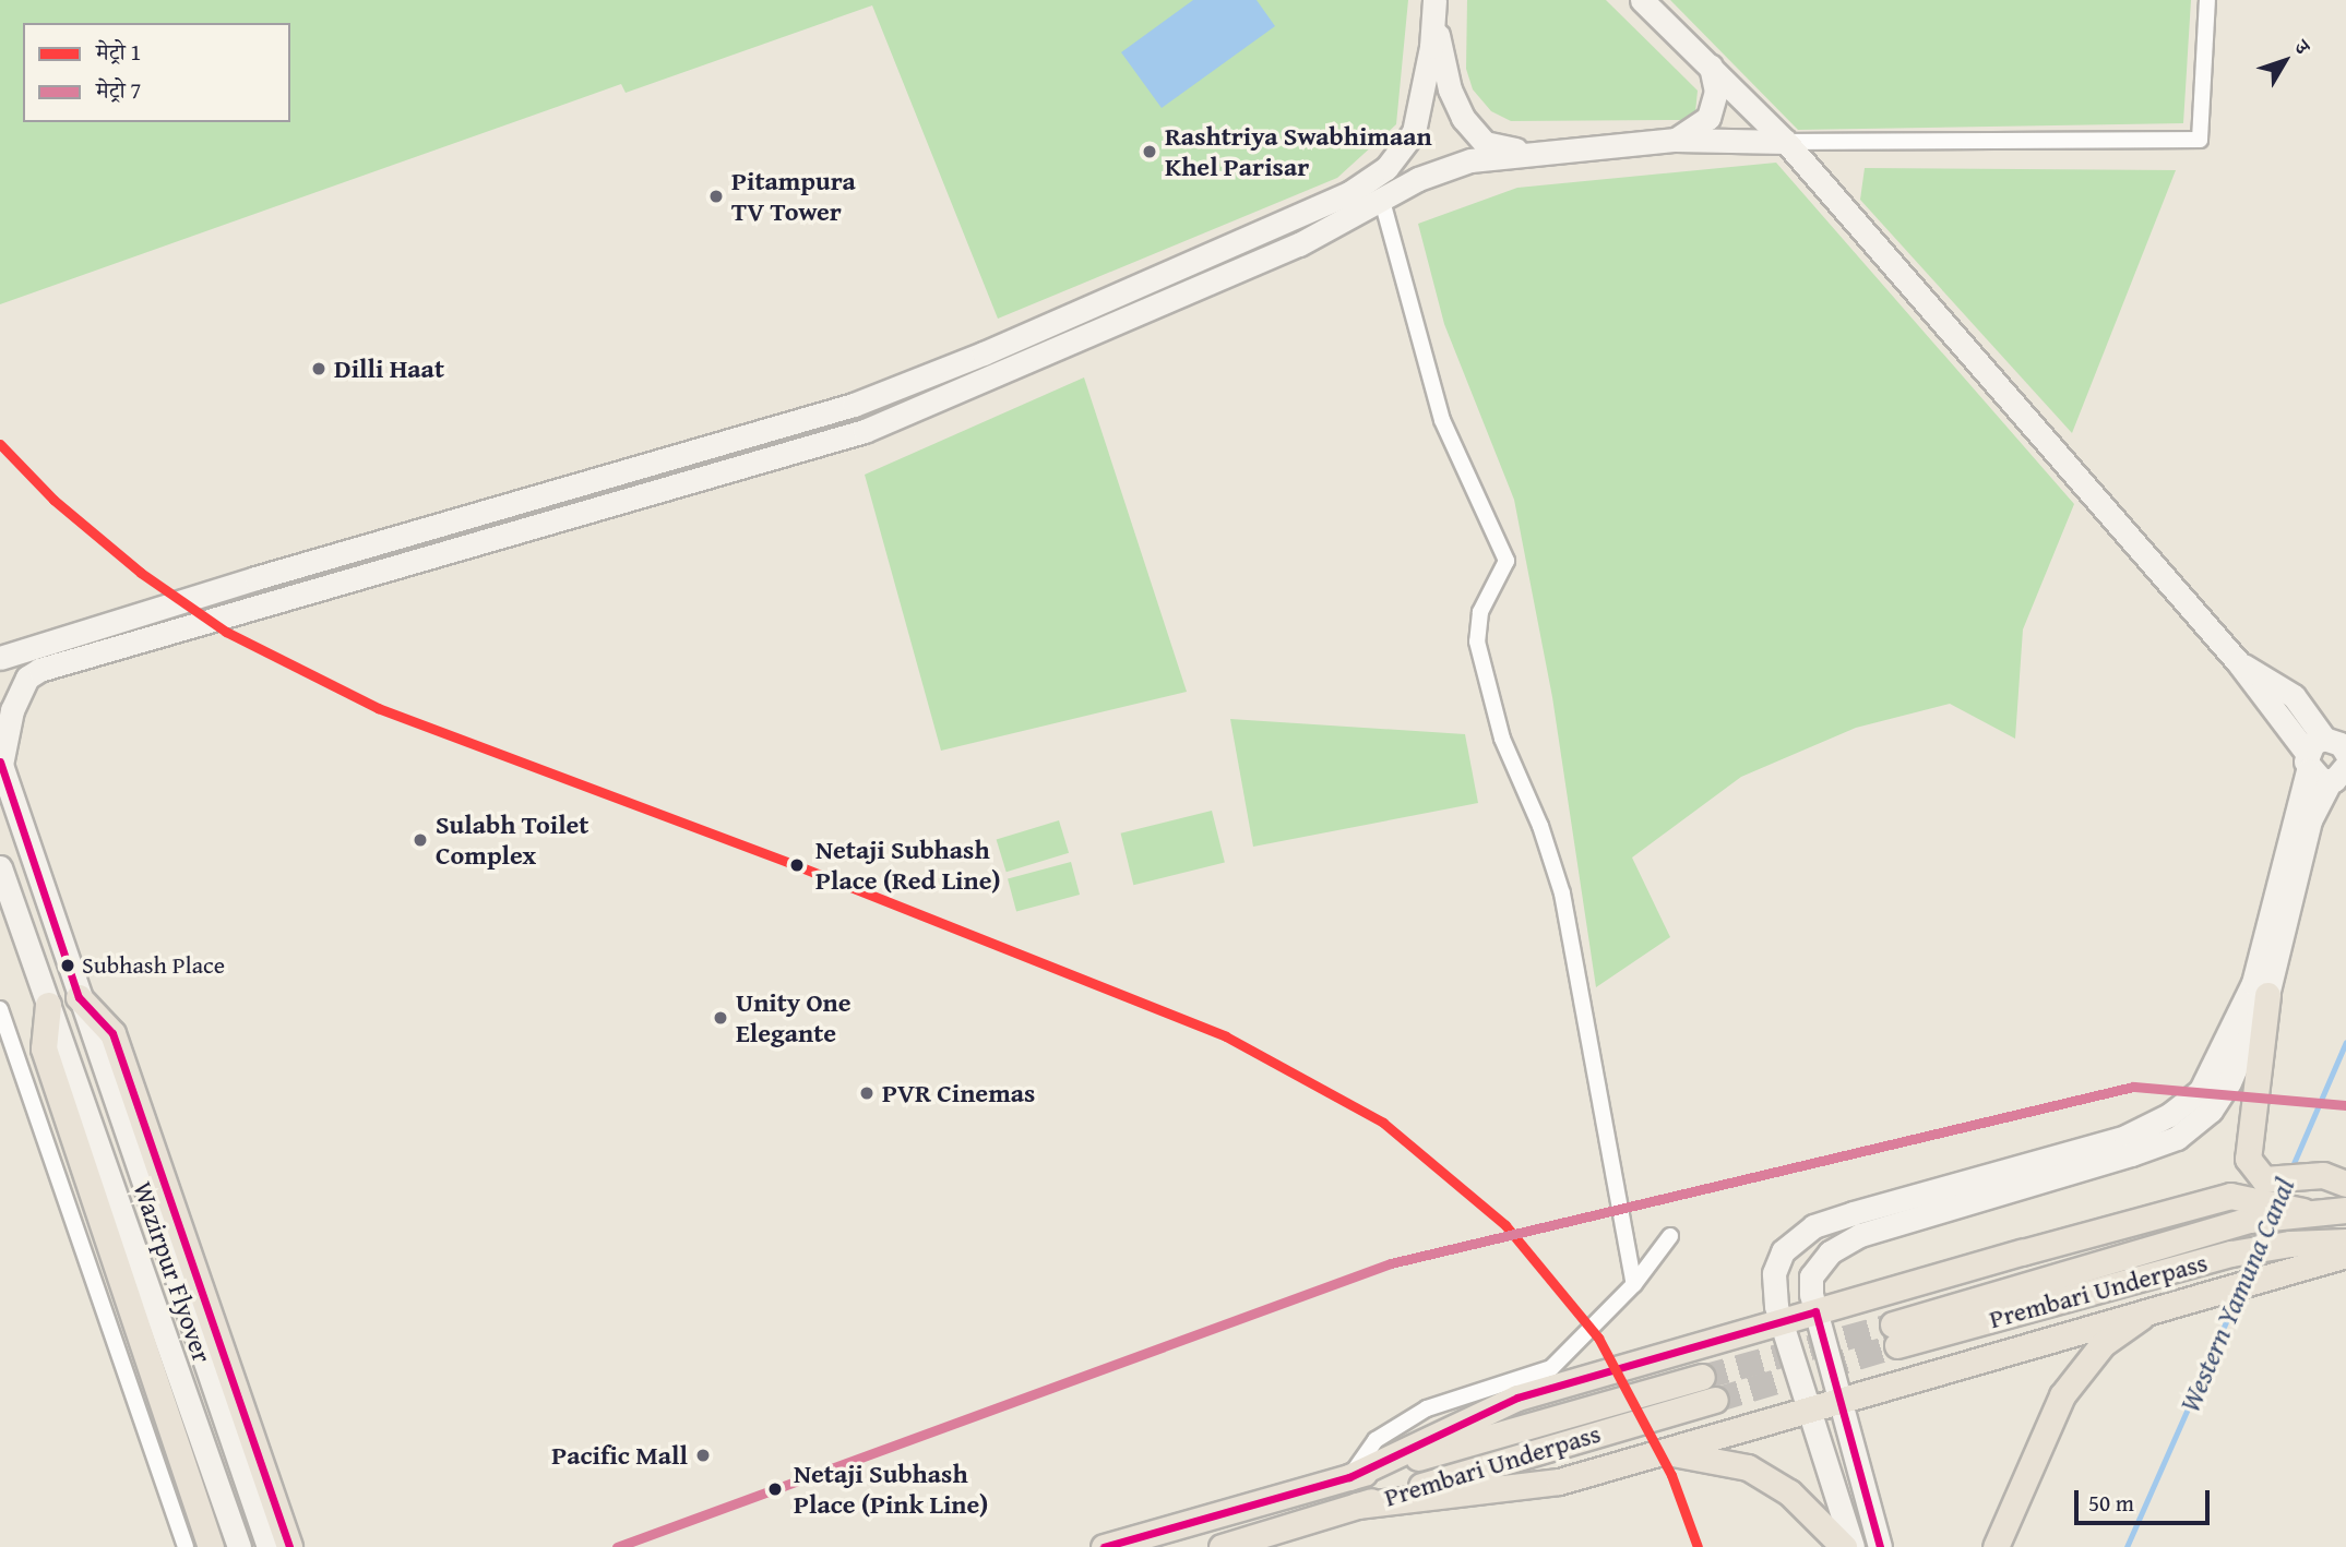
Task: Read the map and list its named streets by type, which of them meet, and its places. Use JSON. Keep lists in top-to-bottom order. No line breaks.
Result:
{"streets":{"main road":["Prembari Underpass"],"street":["Wazirpur Flyover"]},"water":["Western Yamuna Canal"],"places":["Rashtriya Swabhimaan Khel Parisar","Pitampura TV Tower","Dilli Haat","Sulabh Toilet Complex","Netaji Subhash Place (Red Line)","Subhash Place","Unity One Elegante","PVR Cinemas","Pacific Mall","Netaji Subhash Place (Pink Line)"],"lines":["metro line 1","metro line 7"],"legend":["मेट्रो 1","मेट्रो 7"],"scale_bar":"50 m","north":"top right"}
